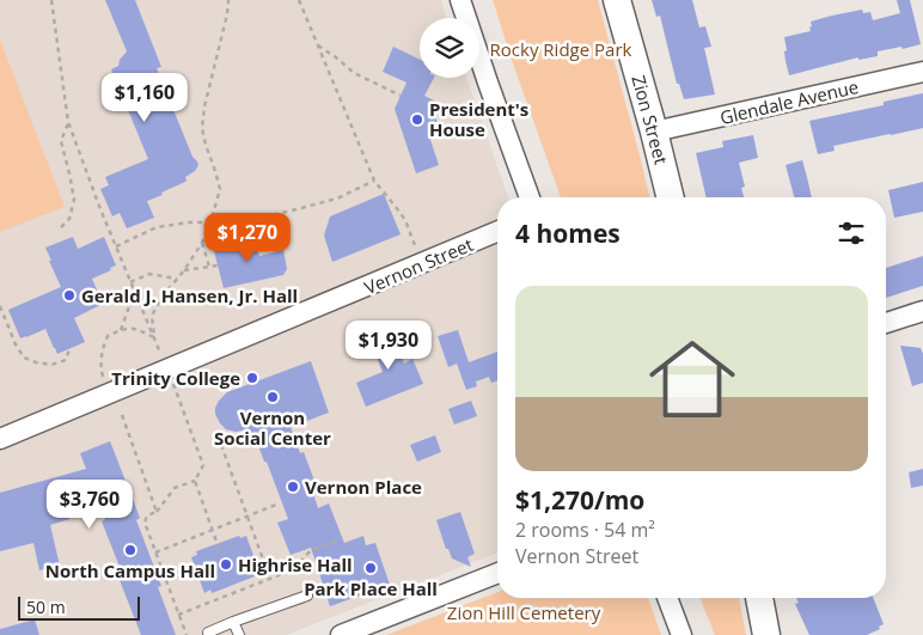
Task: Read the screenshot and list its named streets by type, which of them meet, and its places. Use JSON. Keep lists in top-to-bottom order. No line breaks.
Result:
{"streets":{"main road":["Zion Street"],"street":["Glendale Avenue","Vernon Street"]},"crossings":[["Glendale Avenue","Zion Street"]],"parks":["Rocky Ridge Park","Zion Hill Cemetery"],"places":["President's House","Gerald J. Hansen, Jr. Hall","Trinity College","Vernon Social Center","Vernon Place","North Campus Hall","Highrise Hall","Park Place Hall"],"scale_bar":"50 m","page":{"price":["$1,160","$1,270","$1,930","$3,760"],"heading":"4 homes","list":[{"name":"$1,270/mo","note":"2 rooms · 54 m² · Vernon Street"}],"scale":"50 m"}}
